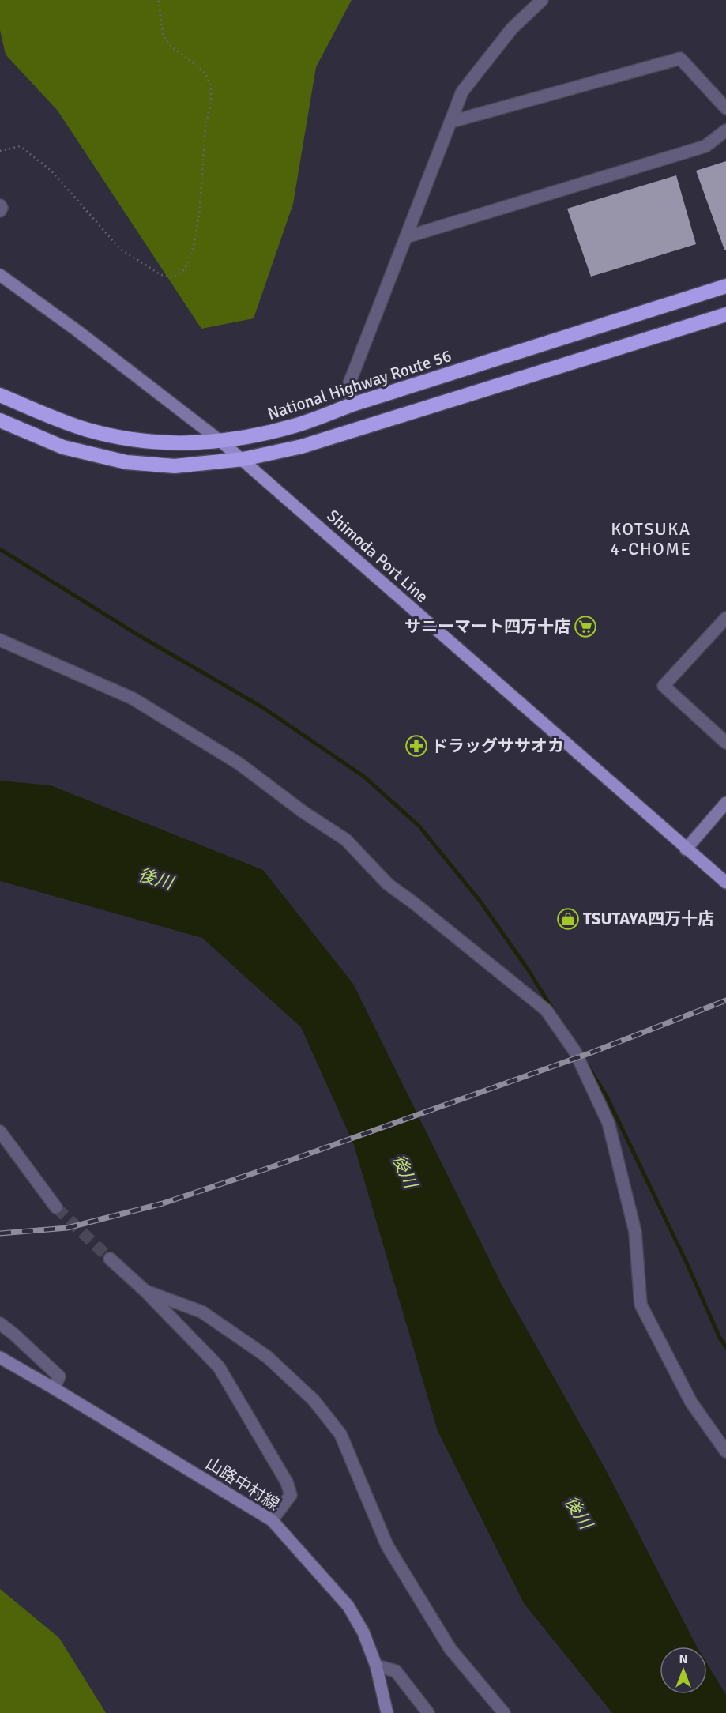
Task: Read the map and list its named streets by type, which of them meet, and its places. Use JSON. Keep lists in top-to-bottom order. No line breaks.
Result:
{"streets":{"highway":["National Highway Route 56"],"main road":["Shimoda Port Line","山路中村線"]},"crossings":[["National Highway Route 56","Shimoda Port Line"]],"districts":["KOTSUKA 4-CHOME"],"water":["後川"],"places":{"supermarket":["サニーマート四万十店"],"pharmacy":["ドラッグササオカ"],"shop":["TSUTAYA四万十店"]},"north":"top"}
